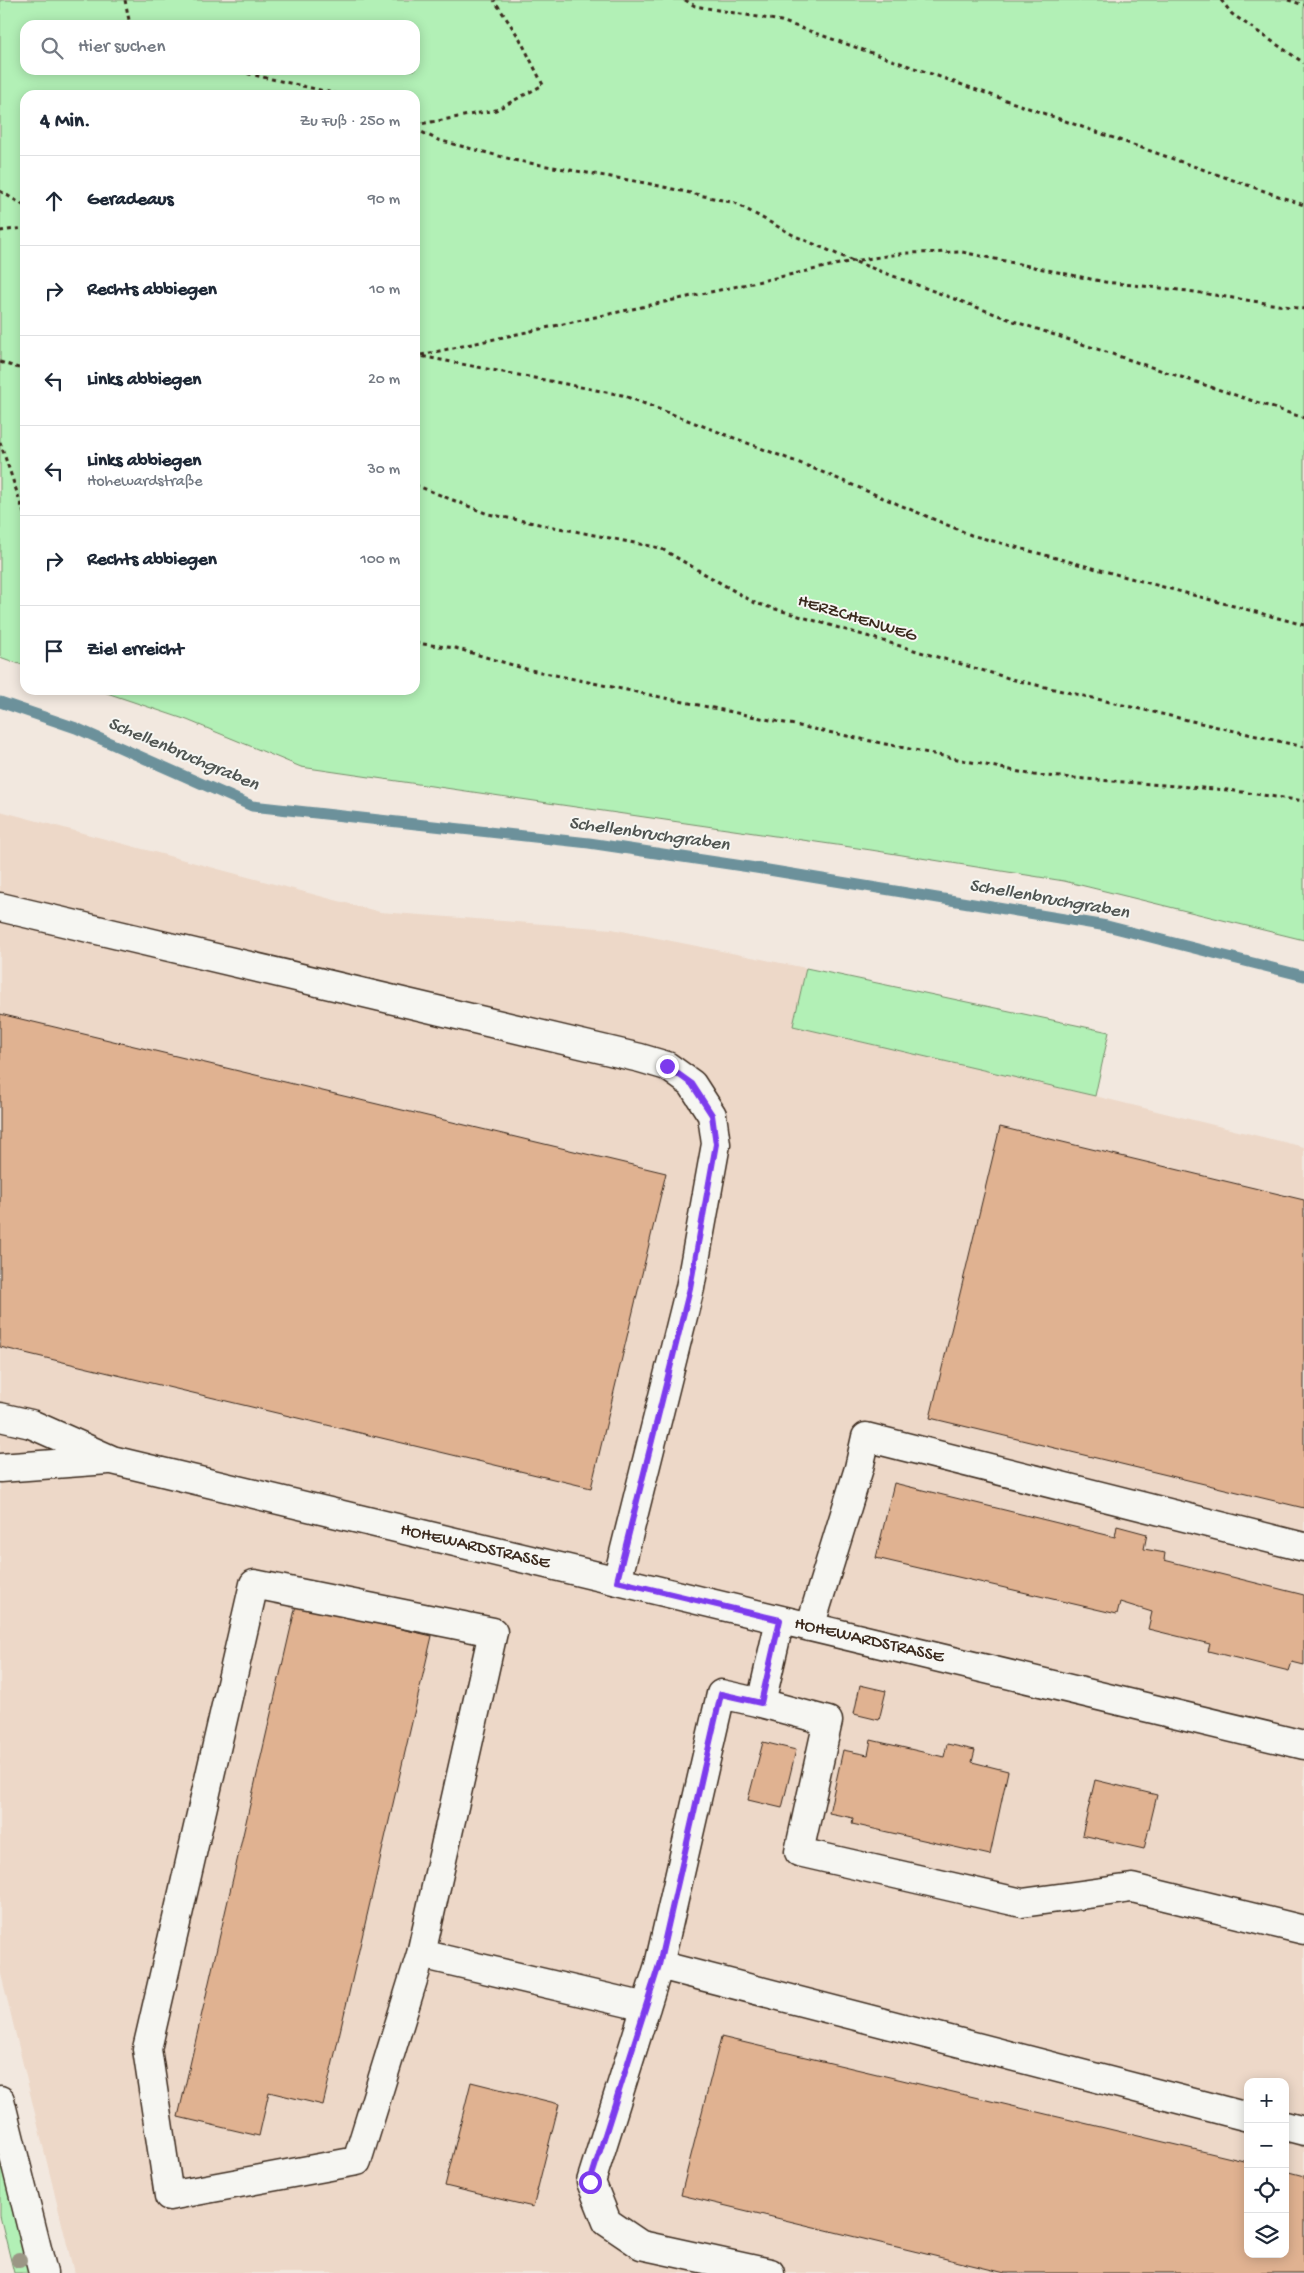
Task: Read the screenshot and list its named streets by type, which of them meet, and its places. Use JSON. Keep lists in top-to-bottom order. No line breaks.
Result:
{"streets":{"street":["HOHEWARDSTRASSE"],"path":["HERZCHENWEG"]},"water":["Schellenbruchgraben"],"page":{"search":"Hier suchen","heading":["4 Min.","Zu Fuß · 250 m"],"list":[["Geradeaus","90 m"],["Rechts abbiegen","10 m"],["Links abbiegen","20 m"],["Links abbiegen","Hohewardstraße","30 m"],["Rechts abbiegen","100 m"],"Ziel erreicht"],"map_buttons":["+","−"]}}
